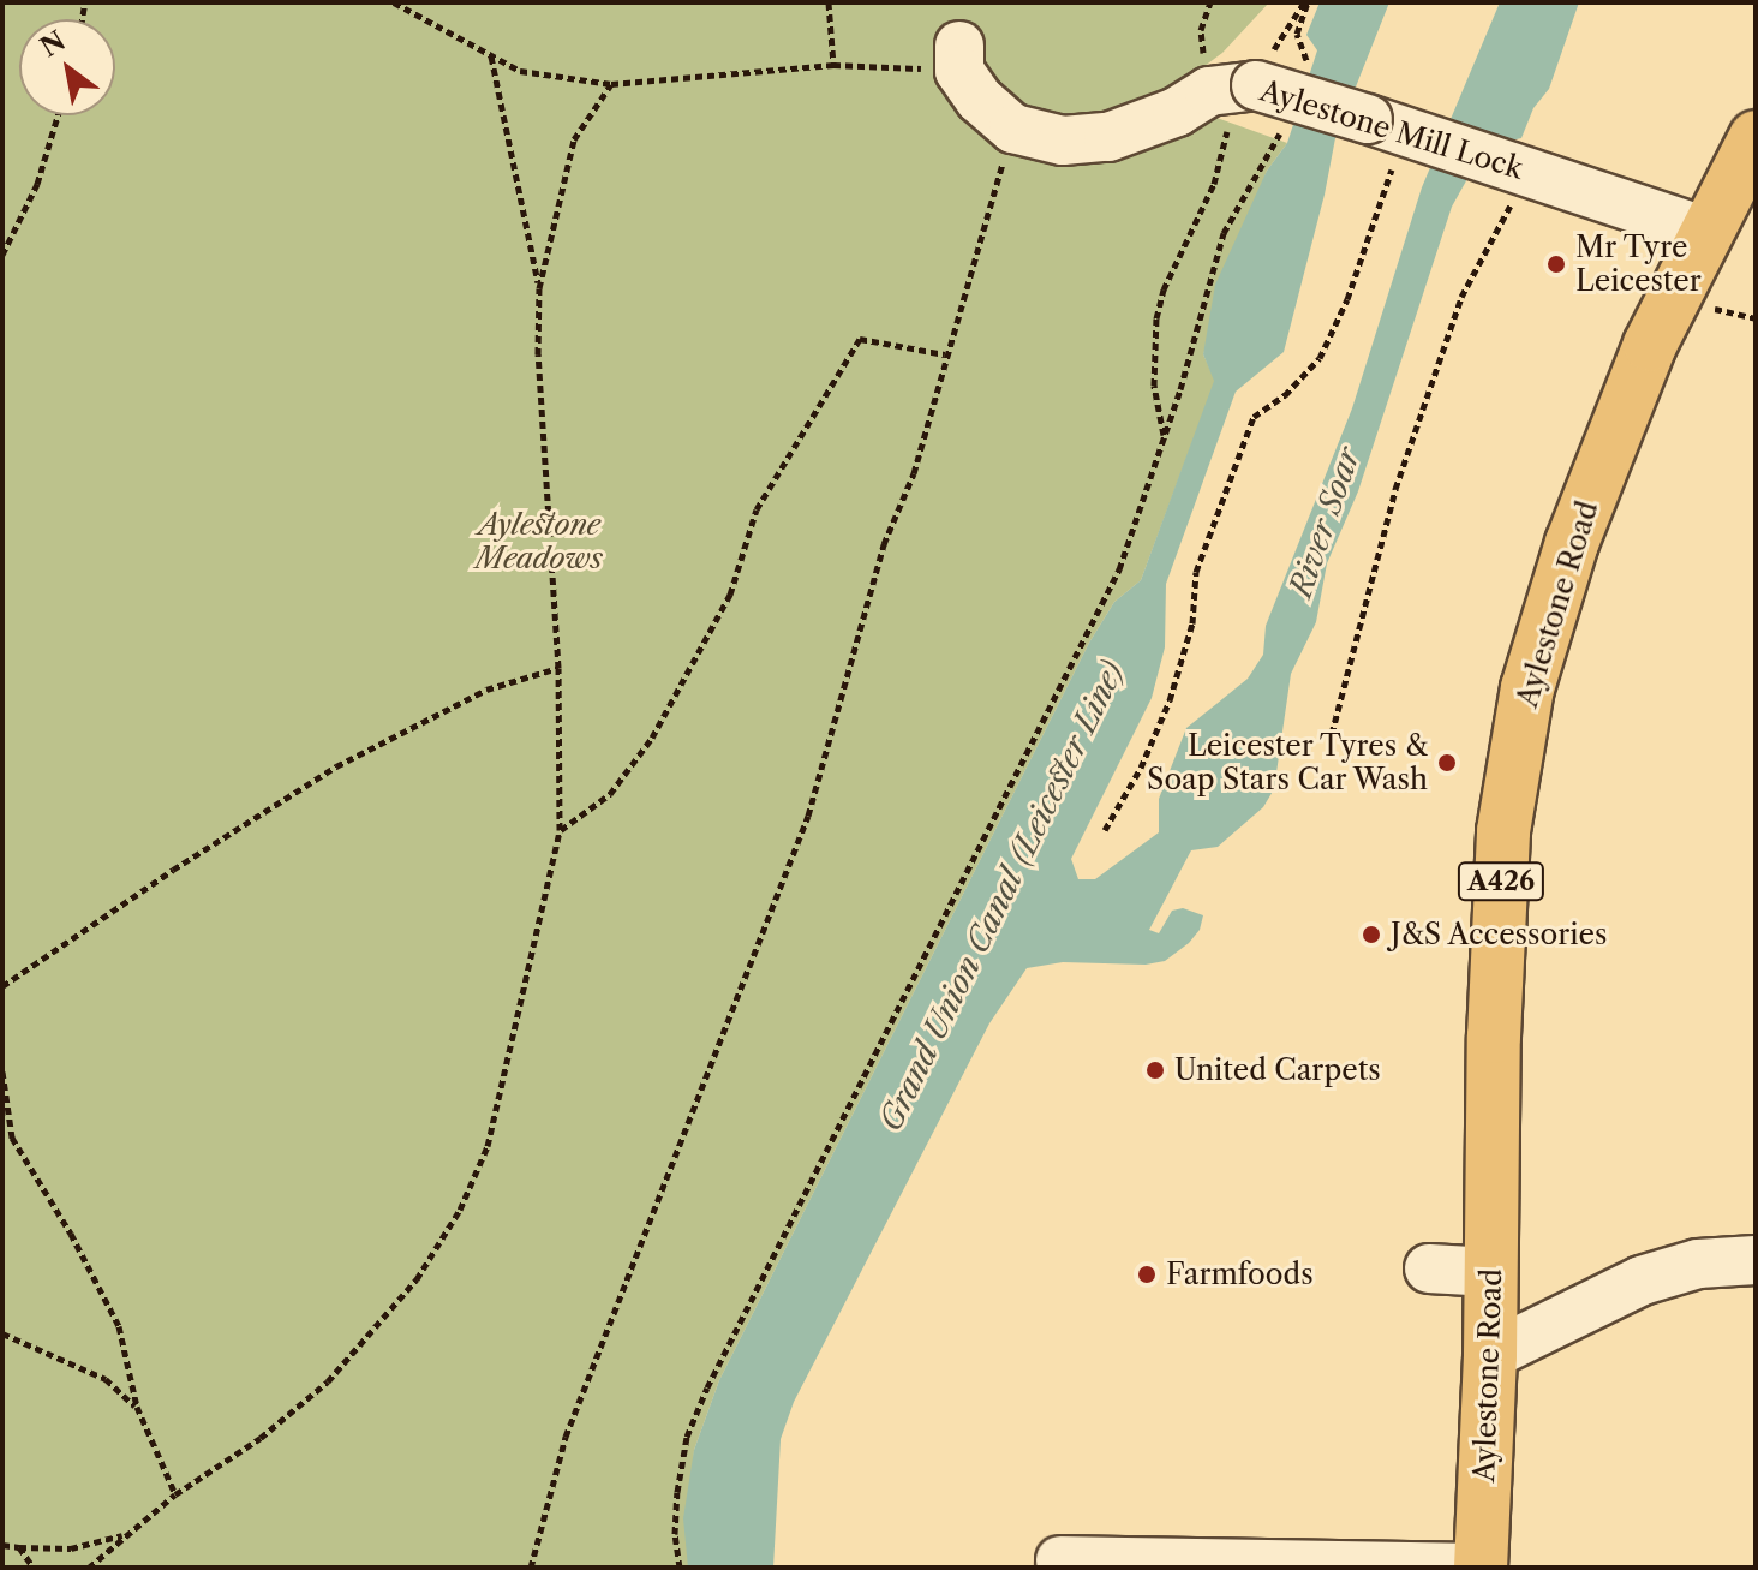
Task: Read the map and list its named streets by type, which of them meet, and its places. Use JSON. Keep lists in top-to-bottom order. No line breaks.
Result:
{"streets":{"main road":["Aylestone Road","A426"],"street":["Aylestone Mill Lock"]},"crossings":[["Aylestone Mill Lock","Aylestone Road"]],"water":["River Soar","Grand Union Canal (Leicester Line)"],"parks":["Aylestone Meadows"],"places":["Mr Tyre Leicester","Leicester Tyres & Soap Stars Car Wash","J&S Accessories","United Carpets","Farmfoods"],"north":"top left"}
